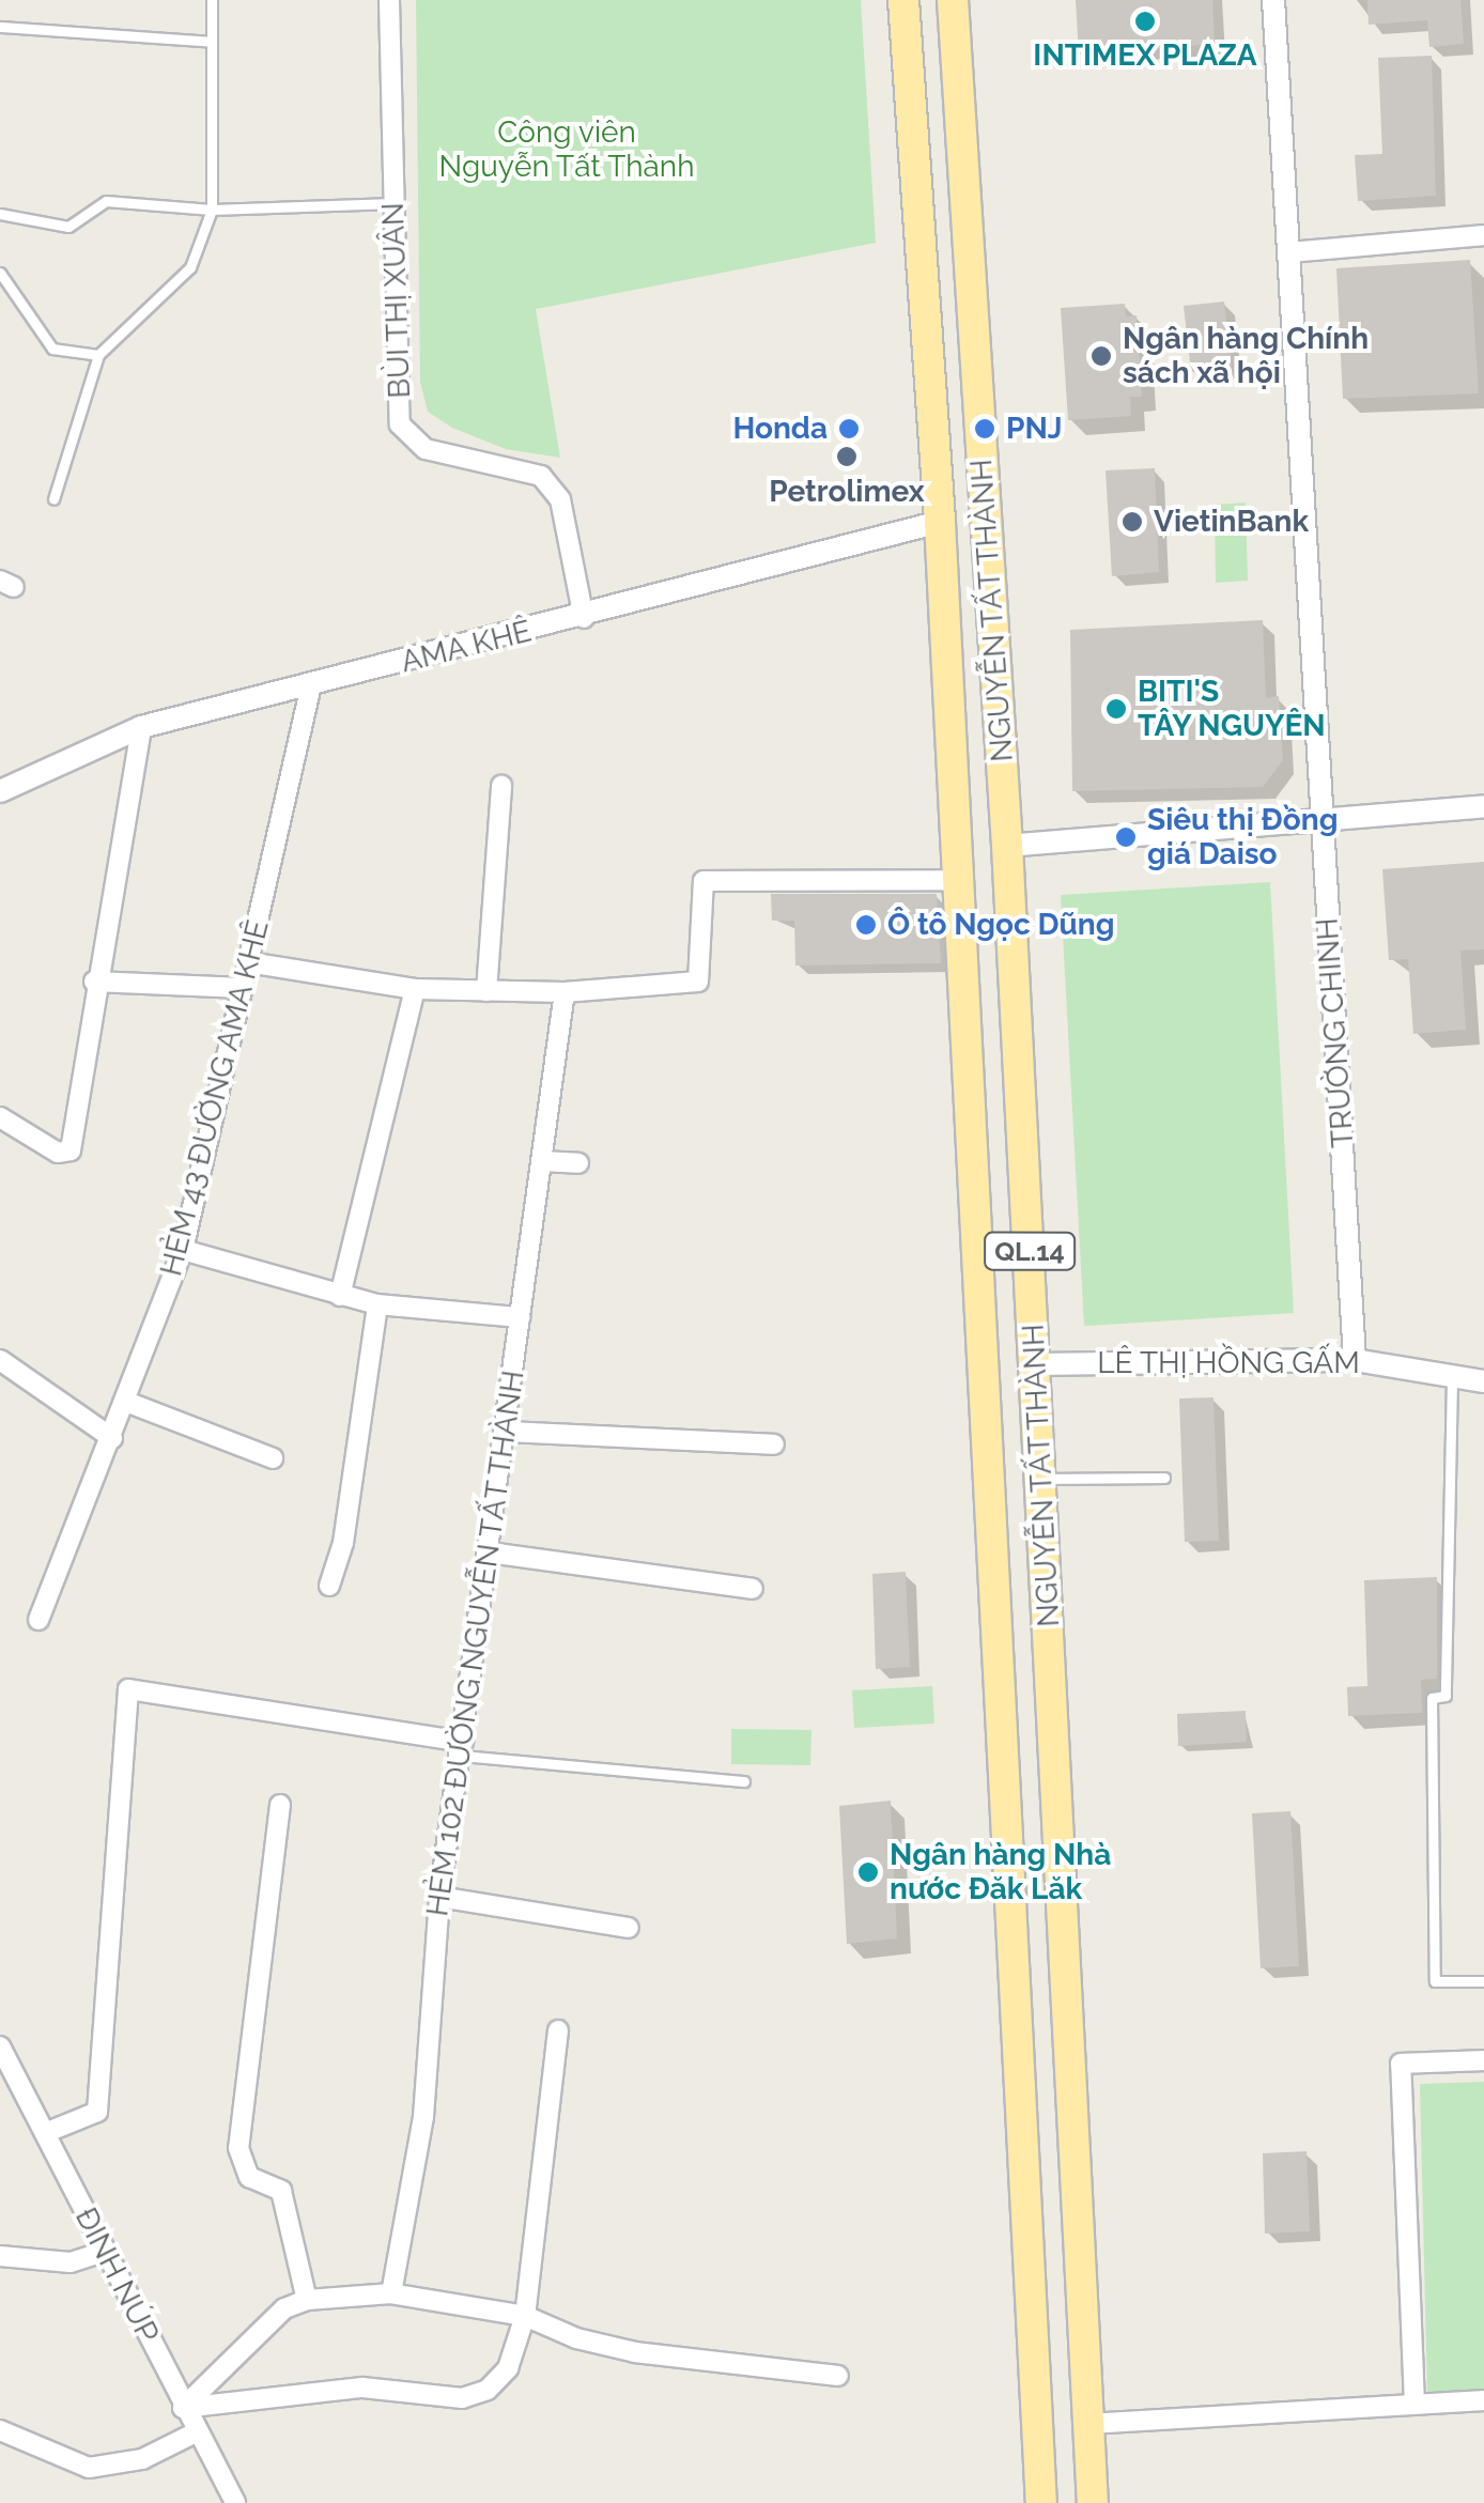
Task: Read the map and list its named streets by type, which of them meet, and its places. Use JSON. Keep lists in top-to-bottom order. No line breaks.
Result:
{"streets":{"main road":["NGUYỄN TẤT THÀNH","QL.14"],"street":["BÙI THỊ XUÂN","AMA KHÊ","TRƯỜNG CHINH","HẺM 43 ĐƯỜNG AMA KHÊ","LÊ THỊ HỒNG GẤM","HẺM 102 ĐƯỜNG NGUYỄN TẤT THÀNH","ĐINH NÚP"]},"crossings":[["BÙI THỊ XUÂN","AMA KHÊ"],["NGUYỄN TẤT THÀNH","AMA KHÊ"],["NGUYỄN TẤT THÀNH","LÊ THỊ HỒNG GẤM"],["AMA KHÊ","HẺM 43 ĐƯỜNG AMA KHÊ"],["TRƯỜNG CHINH","LÊ THỊ HỒNG GẤM"]],"parks":["Công viên Nguyễn Tất Thành"],"places":["INTIMEX PLAZA","Ngân hàng Chính sách xã hội","Honda","PNJ","Petrolimex","VietinBank","BITI'S TÂY NGUYÊN","Siêu thị Đồng giá Daiso","Ô tô Ngọc Dũng","Ngân hàng Nhà nước Đăk Lăk"]}
